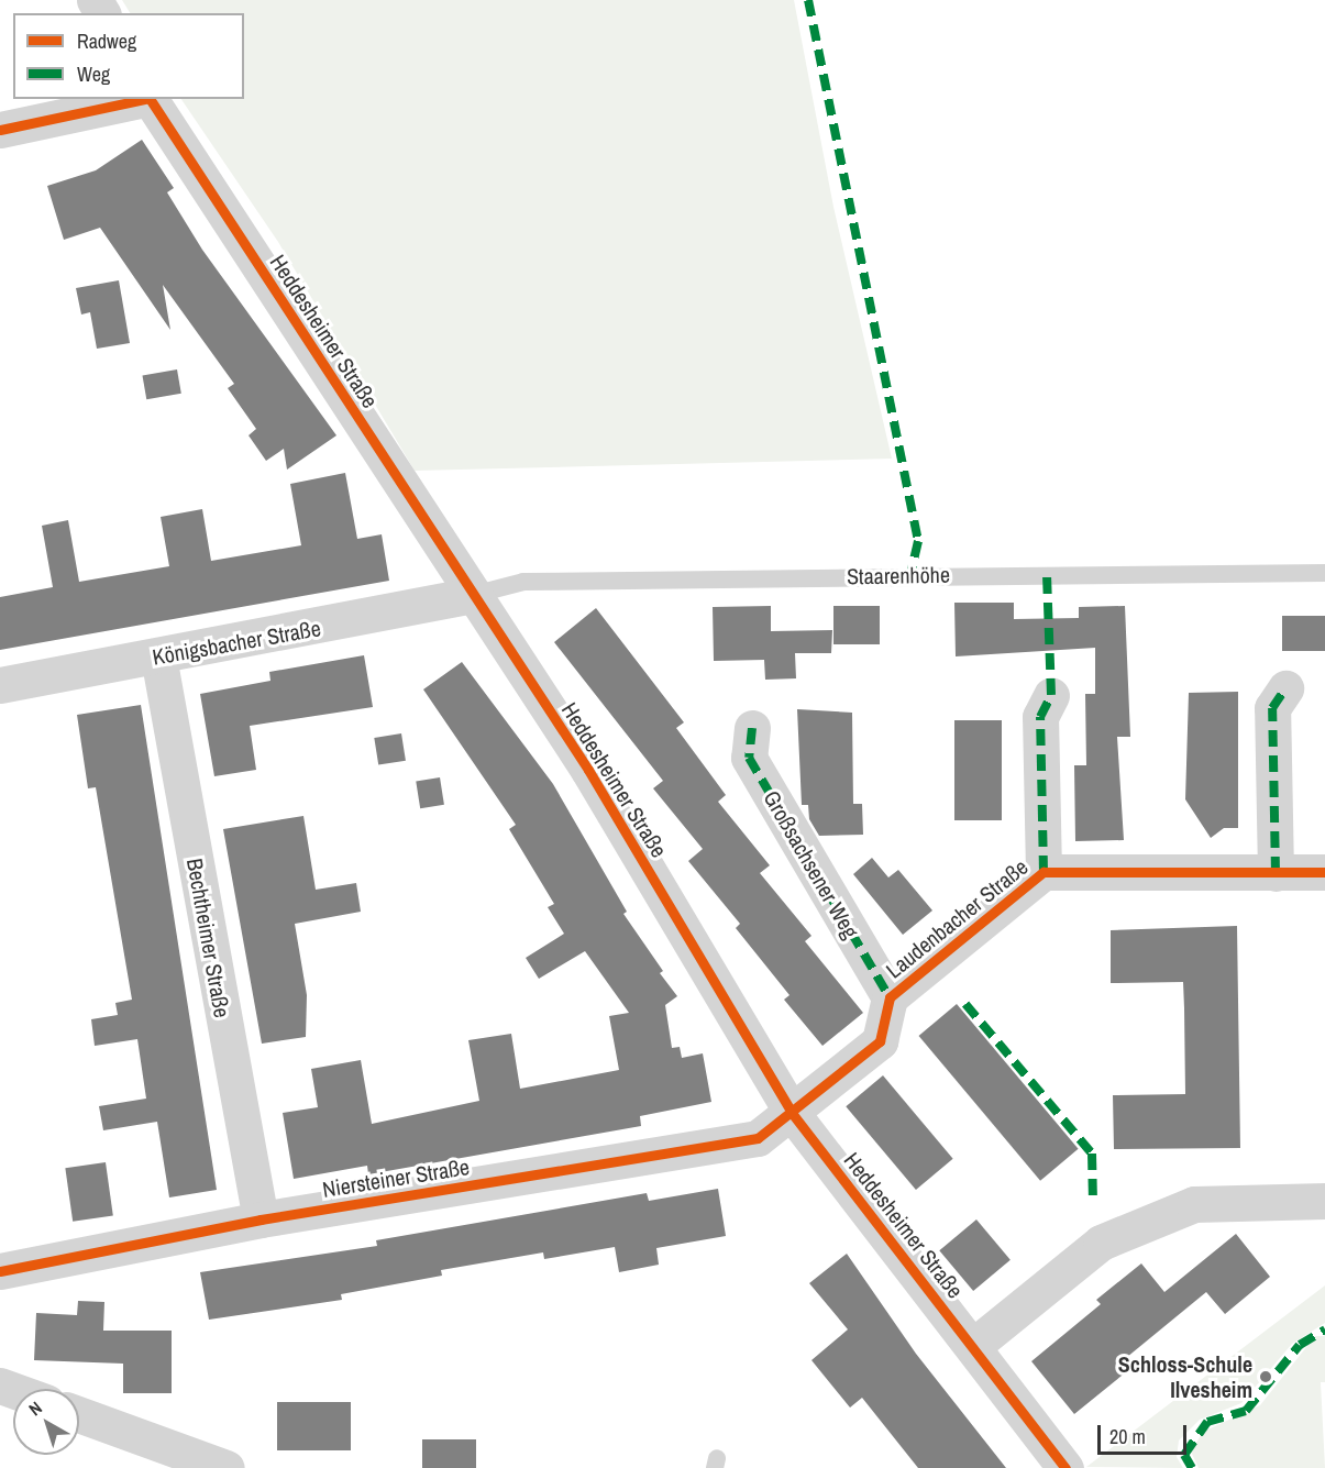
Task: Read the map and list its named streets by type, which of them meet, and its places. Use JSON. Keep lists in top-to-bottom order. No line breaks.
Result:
{"streets":{"street":["Heddesheimer Straße","Königsbacher Straße","Großsachsener Weg","Laudenbacher Straße","Bechtheimer Straße","Niersteiner Straße"],"lane":["Staarenhöhe"]},"crossings":[["Heddesheimer Straße","Staarenhöhe"],["Heddesheimer Straße","Königsbacher Straße"],["Heddesheimer Straße","Laudenbacher Straße"],["Heddesheimer Straße","Niersteiner Straße"],["Staarenhöhe","Königsbacher Straße"],["Königsbacher Straße","Bechtheimer Straße"],["Großsachsener Weg","Laudenbacher Straße"],["Laudenbacher Straße","Niersteiner Straße"],["Bechtheimer Straße","Niersteiner Straße"]],"places":["Schloss-Schule Ilvesheim"],"legend":["Radweg","Weg"],"scale_bar":"20 m","north":"top left"}
